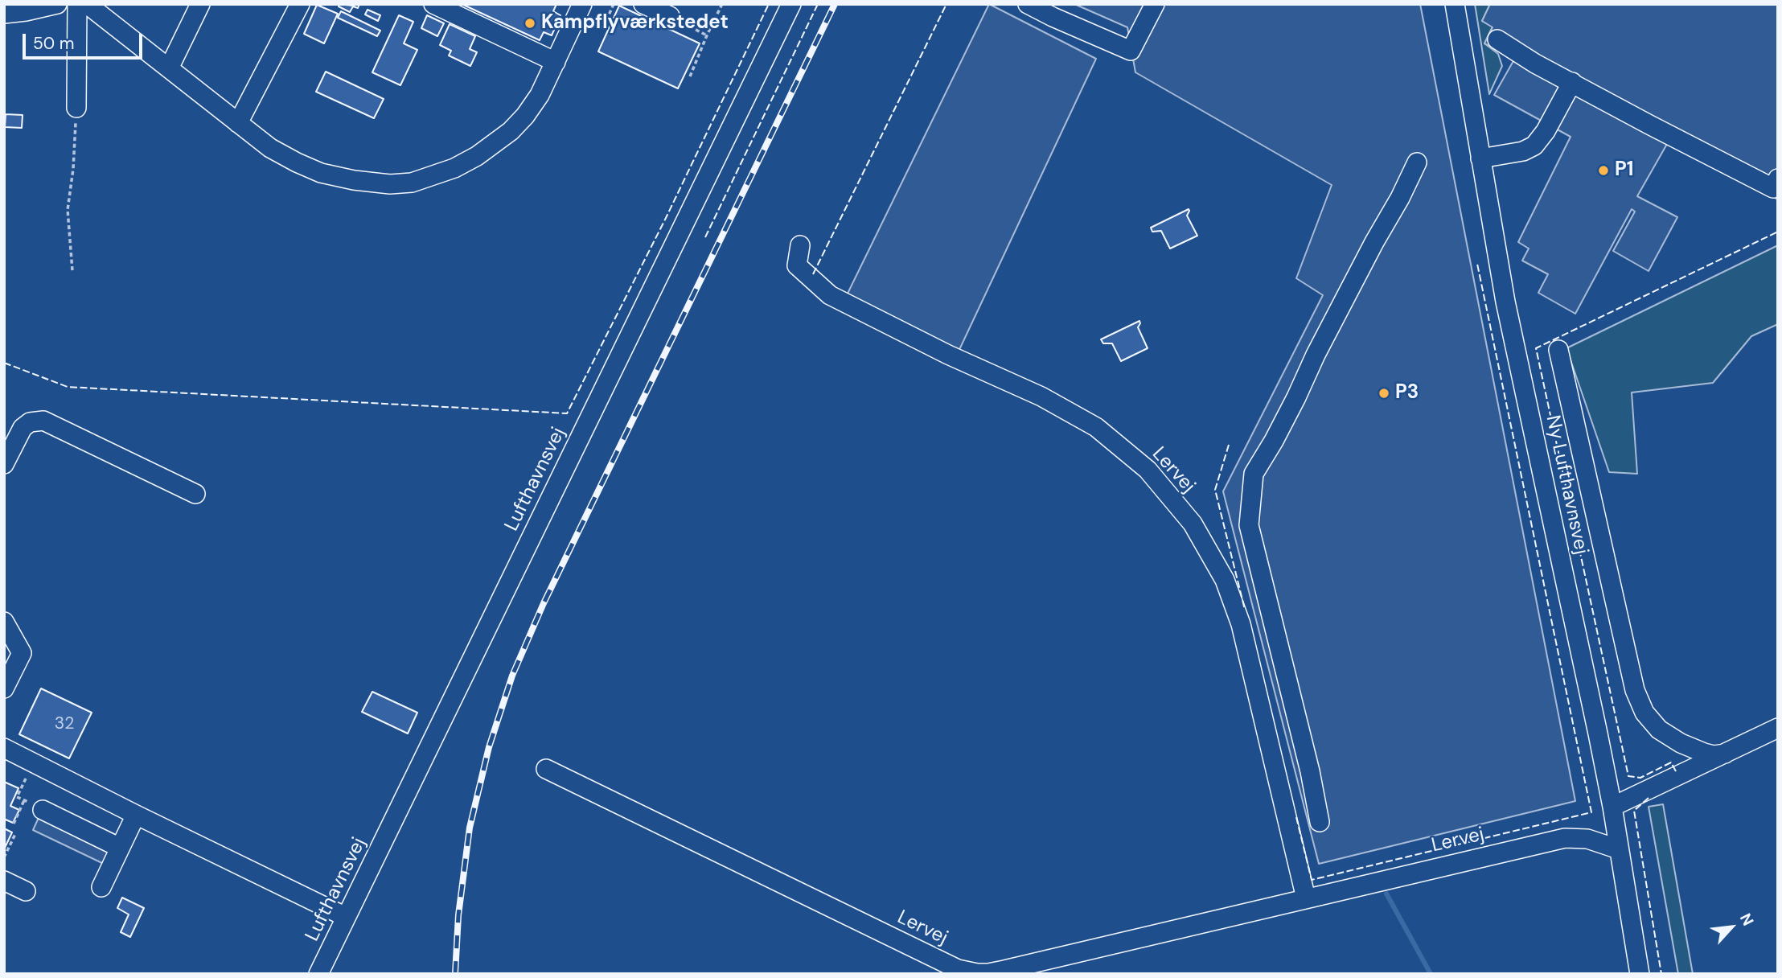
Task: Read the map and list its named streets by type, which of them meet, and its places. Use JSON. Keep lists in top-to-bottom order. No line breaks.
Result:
{"streets":{"street":["Lervej","Lufthavnsvej","Ny Lufthavnsvej"]},"crossings":[["Lervej","Ny Lufthavnsvej"]],"places":["Kampflyværkstedet","P1","P3"],"house_numbers":["32"],"scale_bar":"50 m","north":"top right"}
